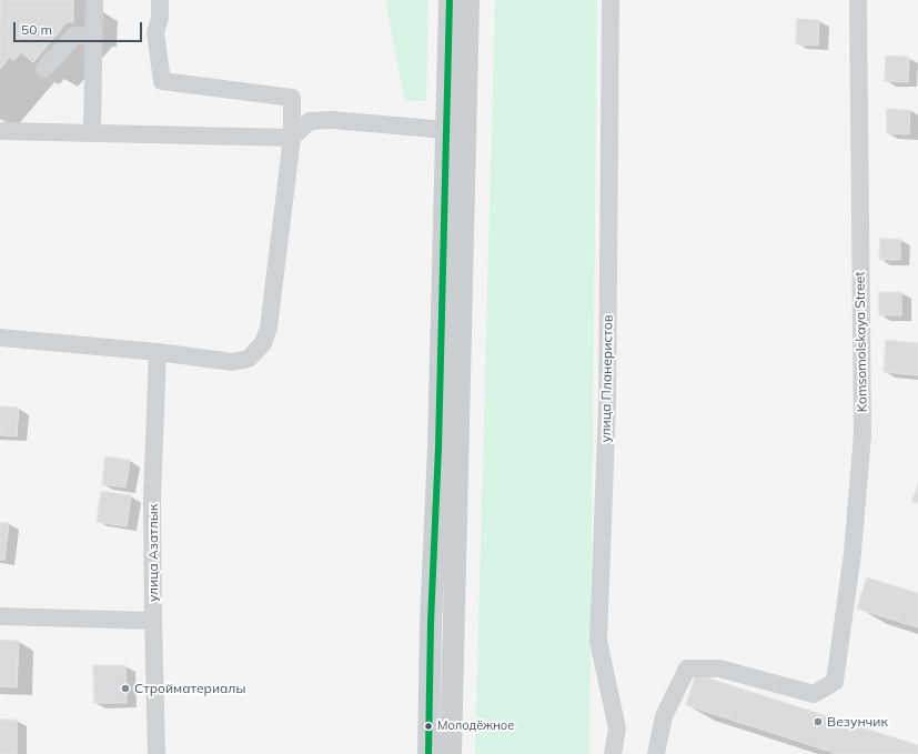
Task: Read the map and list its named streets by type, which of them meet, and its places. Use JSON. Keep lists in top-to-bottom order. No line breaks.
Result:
{"streets":{"street":["Komsomolskaya Street","улица Планеристов","улица Азатлык"]},"places":["Стройматериалы","Везунчик","Молодёжное"],"scale_bar":"50 m"}
